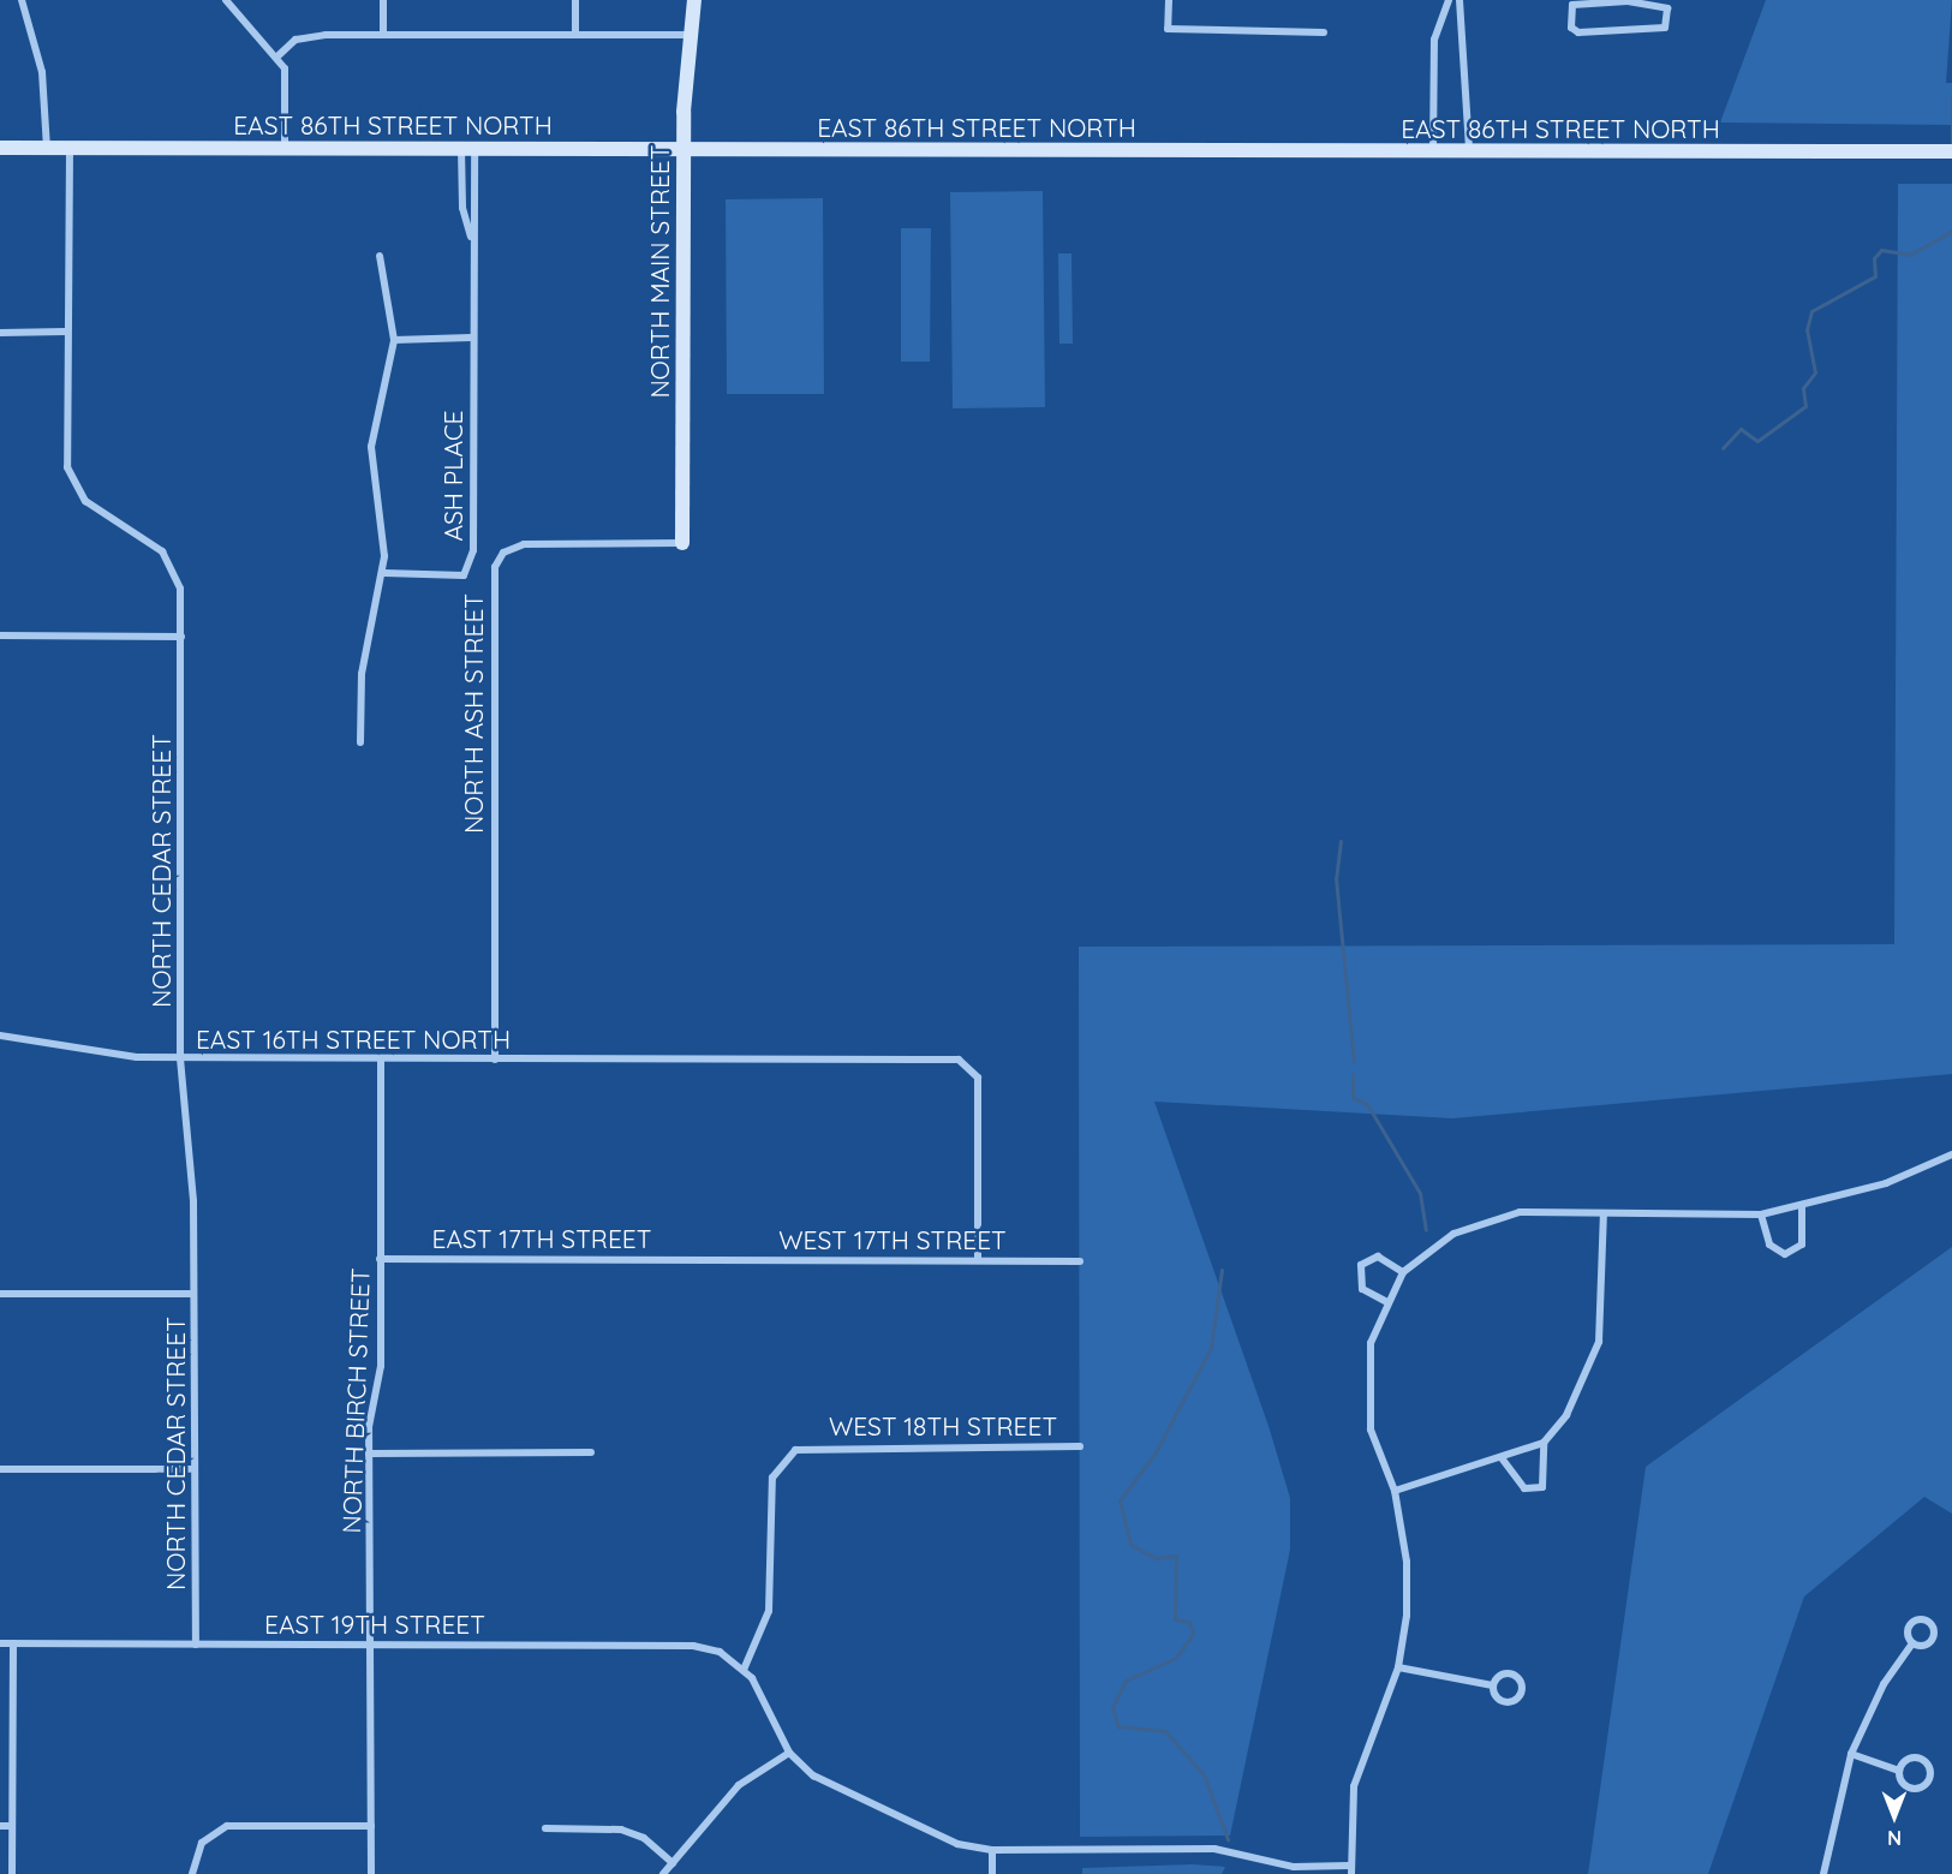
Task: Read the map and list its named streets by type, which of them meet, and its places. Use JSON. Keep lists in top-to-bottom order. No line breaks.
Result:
{"streets":{"street":["EAST 86TH STREET NORTH","NORTH MAIN STREET","ASH PLACE","NORTH ASH STREET","NORTH CEDAR STREET","EAST 16TH STREET NORTH","EAST 17TH STREET","WEST 17TH STREET","NORTH BIRCH STREET","WEST 18TH STREET","EAST 19TH STREET"]},"crossings":[["EAST 86TH STREET NORTH","NORTH MAIN STREET"],["EAST 86TH STREET NORTH","ASH PLACE"],["EAST 86TH STREET NORTH","NORTH CEDAR STREET"],["NORTH MAIN STREET","NORTH ASH STREET"],["NORTH ASH STREET","EAST 16TH STREET NORTH"],["NORTH CEDAR STREET","EAST 16TH STREET NORTH"],["NORTH CEDAR STREET","EAST 19TH STREET"],["EAST 16TH STREET NORTH","WEST 17TH STREET"],["EAST 16TH STREET NORTH","NORTH BIRCH STREET"],["EAST 17TH STREET","WEST 17TH STREET"],["EAST 17TH STREET","NORTH BIRCH STREET"],["NORTH BIRCH STREET","EAST 19TH STREET"],["WEST 18TH STREET","EAST 19TH STREET"]],"north":"bottom"}
